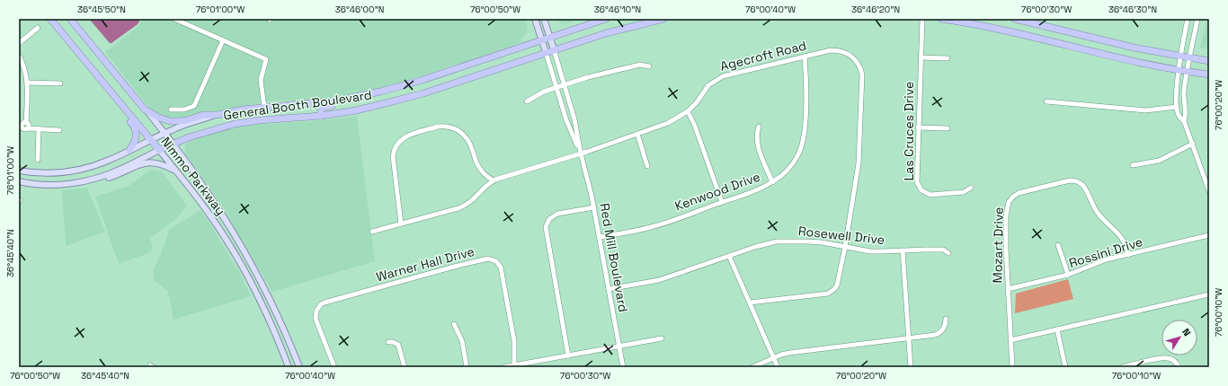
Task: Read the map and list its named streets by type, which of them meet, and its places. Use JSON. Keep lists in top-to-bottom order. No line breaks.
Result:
{"streets":{"highway":["General Booth Boulevard","Nimmo Parkway"],"street":["Agecroft Road","Las Cruces Drive","Kenwood Drive","Rosewell Drive","Mozart Drive","Rossini Drive","Red Mill Boulevard","Warner Hall Drive"]},"crossings":[["Agecroft Road","Kenwood Drive"],["Agecroft Road","Rosewell Drive"],["Agecroft Road","Red Mill Boulevard"],["General Booth Boulevard","Nimmo Parkway"],["General Booth Boulevard","Red Mill Boulevard"],["Kenwood Drive","Red Mill Boulevard"],["Rosewell Drive","Red Mill Boulevard"],["Mozart Drive","Rossini Drive"]],"north":"top right","coordinates":["36°45'50\"N","76°01'00\"W","36°46'00\"N","76°00'50\"W","36°46'10\"N","76°00'40\"W","36°46'20\"N","76°00'30\"W","36°46'30\"N","76°00'20\"W","36°45'40\"N","76°00'10\"W"]}
